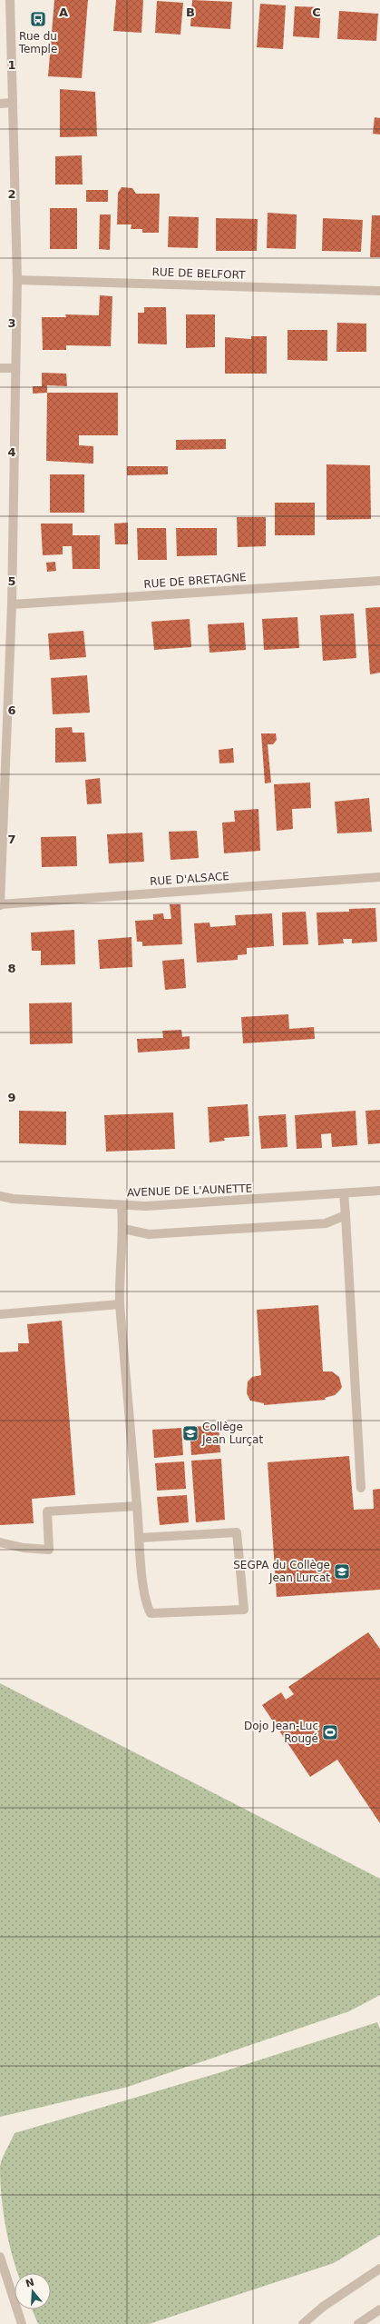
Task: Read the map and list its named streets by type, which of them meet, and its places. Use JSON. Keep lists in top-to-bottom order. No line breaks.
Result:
{"streets":{"street":["RUE DE BELFORT","RUE DE BRETAGNE","RUE D'ALSACE","AVENUE DE L'AUNETTE"]},"places":{"bus stop":["Rue du Temple"],"school or university":["Collège Jean Lurçat","SEGPA du Collège Jean Lurcat"],"sports":["Dojo Jean-Luc Rougé"]},"north":"top","grid":{"columns":["A","B","C"],"rows":["1","2","3","4","5","6","7","8","9"]}}
